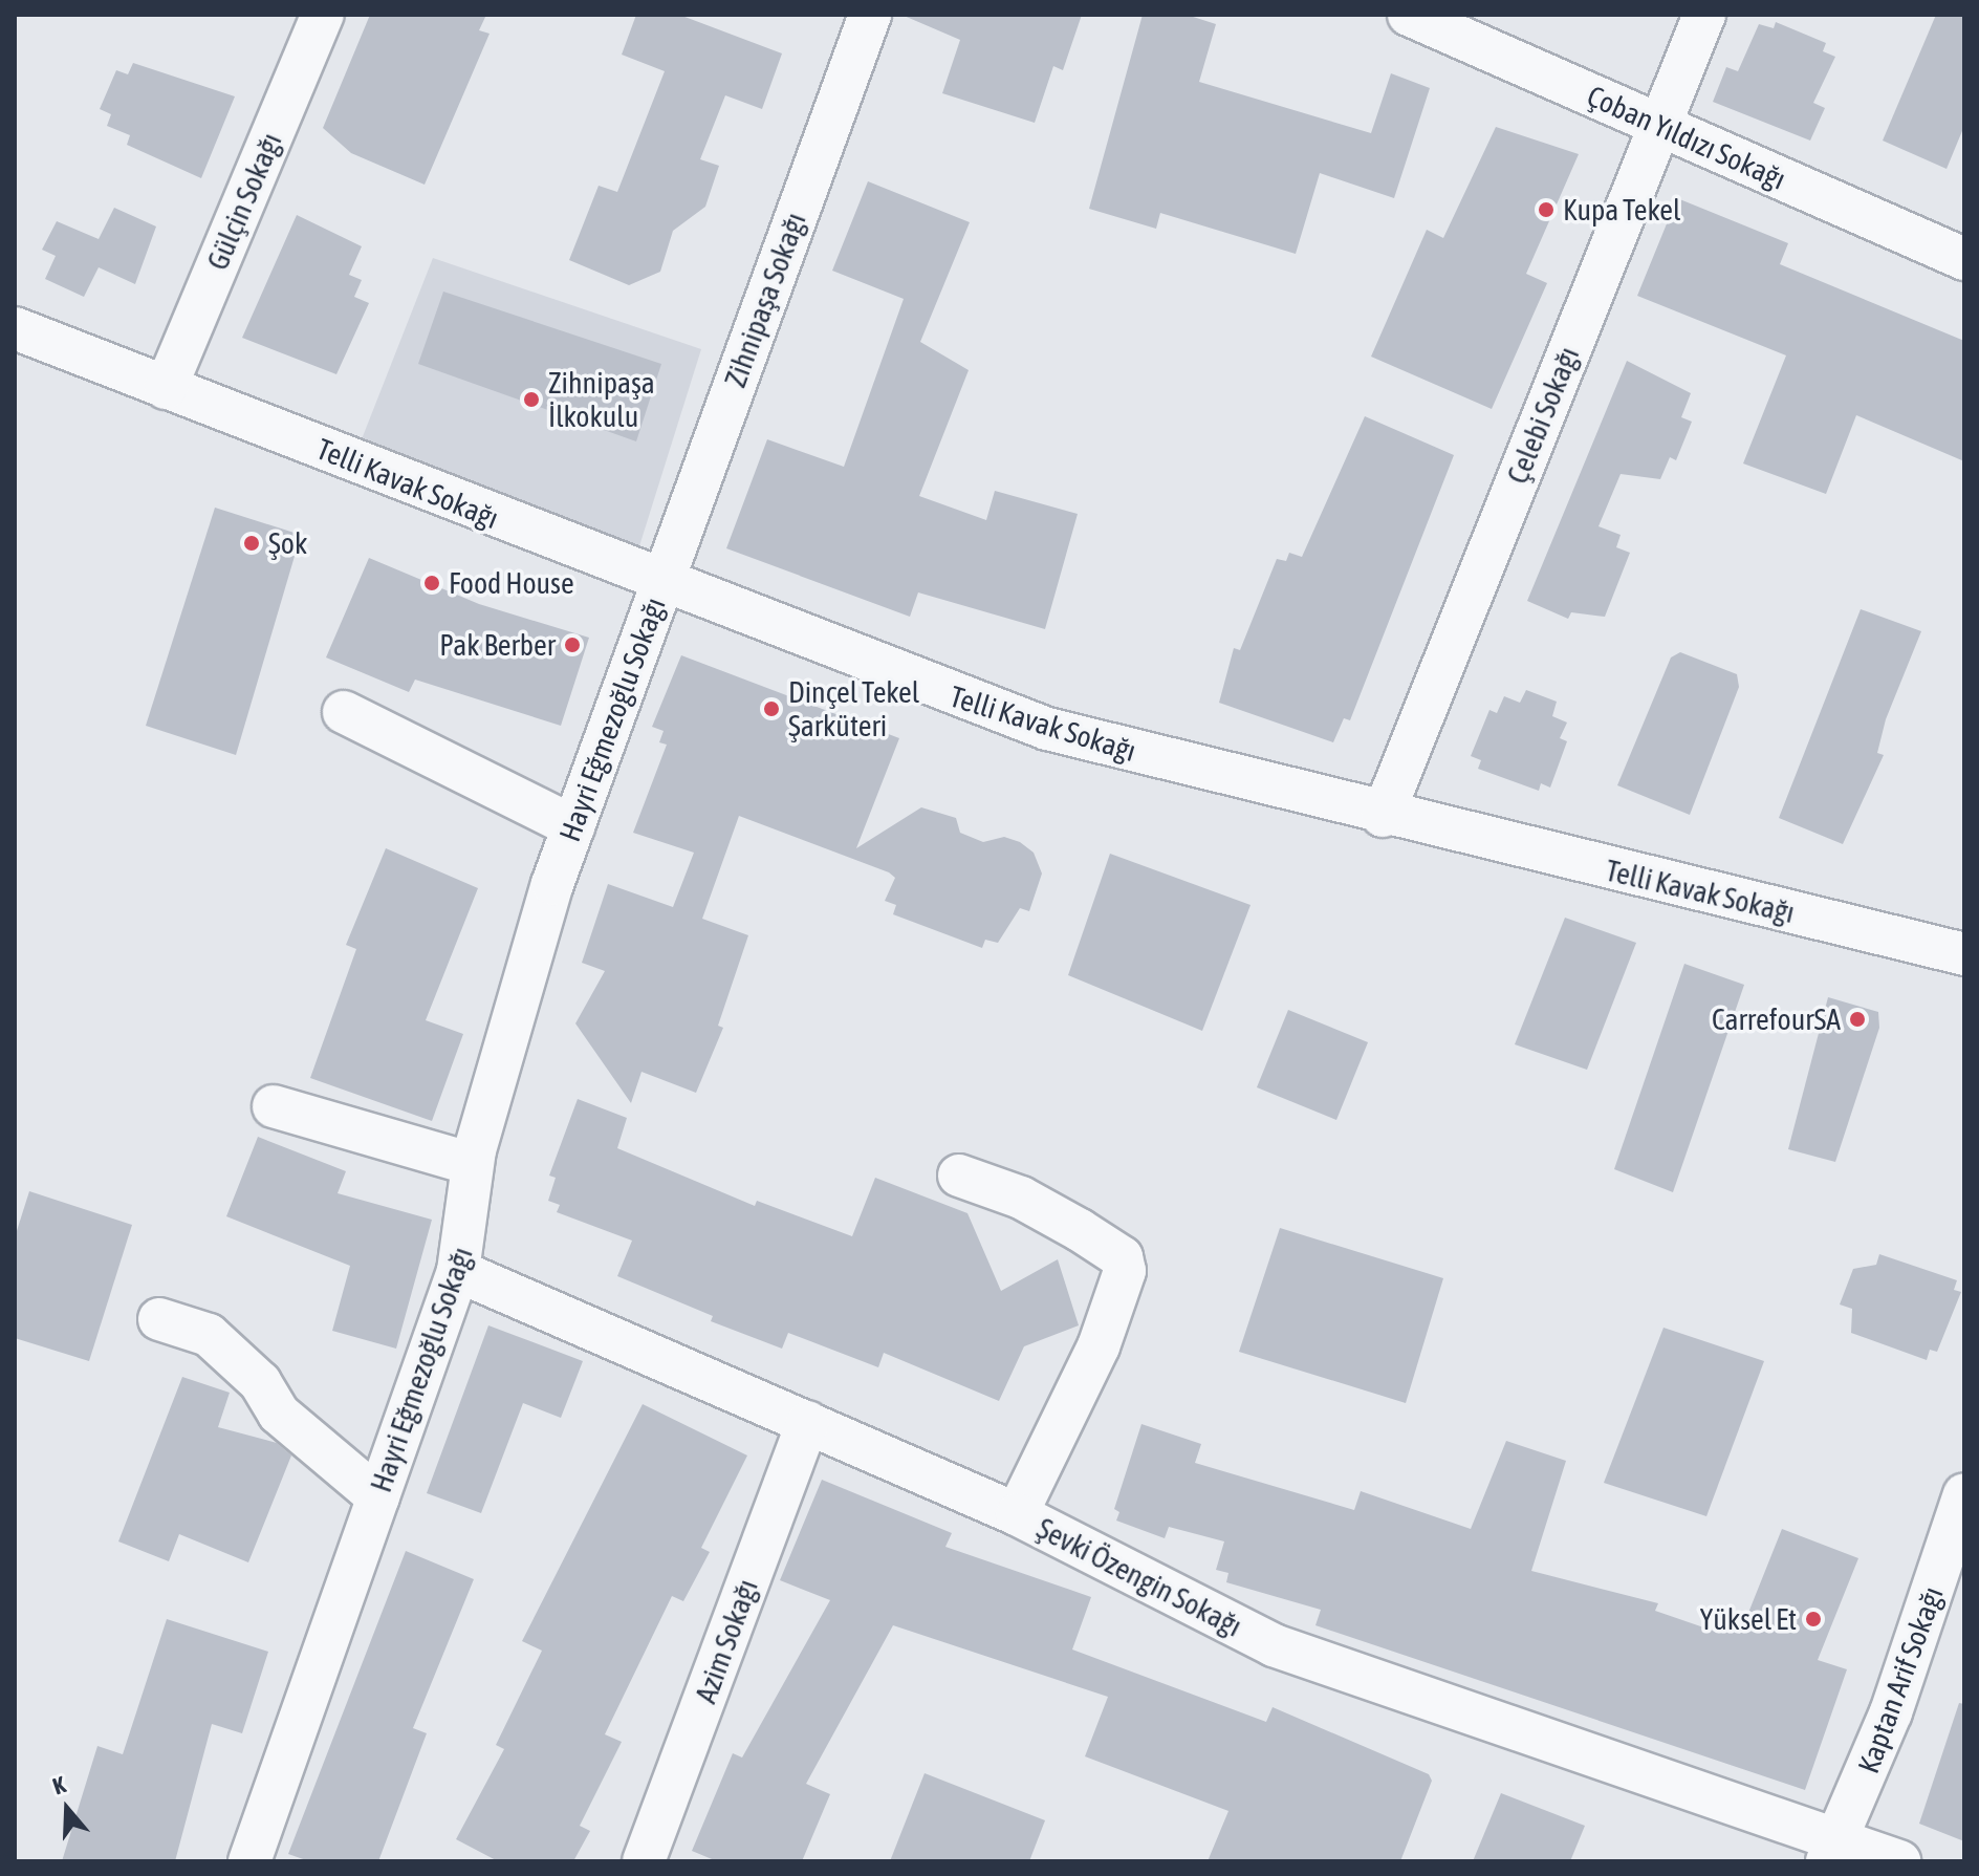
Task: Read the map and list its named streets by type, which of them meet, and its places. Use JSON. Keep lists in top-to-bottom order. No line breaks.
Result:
{"streets":{"street":["Çoban Yıldızı Sokağı","Gülçin Sokağı","Zihnipaşa Sokağı","Çelebi Sokağı","Telli Kavak Sokağı","Hayri Eğmezoğlu Sokağı","Şevki Özengin Sokağı","Azim Sokağı","Kaptan Arif Sokağı"]},"crossings":[["Çoban Yıldızı Sokağı","Çelebi Sokağı"],["Gülçin Sokağı","Telli Kavak Sokağı"],["Zihnipaşa Sokağı","Telli Kavak Sokağı"],["Zihnipaşa Sokağı","Hayri Eğmezoğlu Sokağı"],["Çelebi Sokağı","Telli Kavak Sokağı"],["Telli Kavak Sokağı","Hayri Eğmezoğlu Sokağı"],["Hayri Eğmezoğlu Sokağı","Şevki Özengin Sokağı"],["Şevki Özengin Sokağı","Azim Sokağı"],["Şevki Özengin Sokağı","Kaptan Arif Sokağı"]],"places":["Kupa Tekel","Zihnipaşa İlkokulu","Şok","Food House","Pak Berber","Dinçel Tekel Şarküteri","CarrefourSA","Yüksel Et"],"north":"top"}
